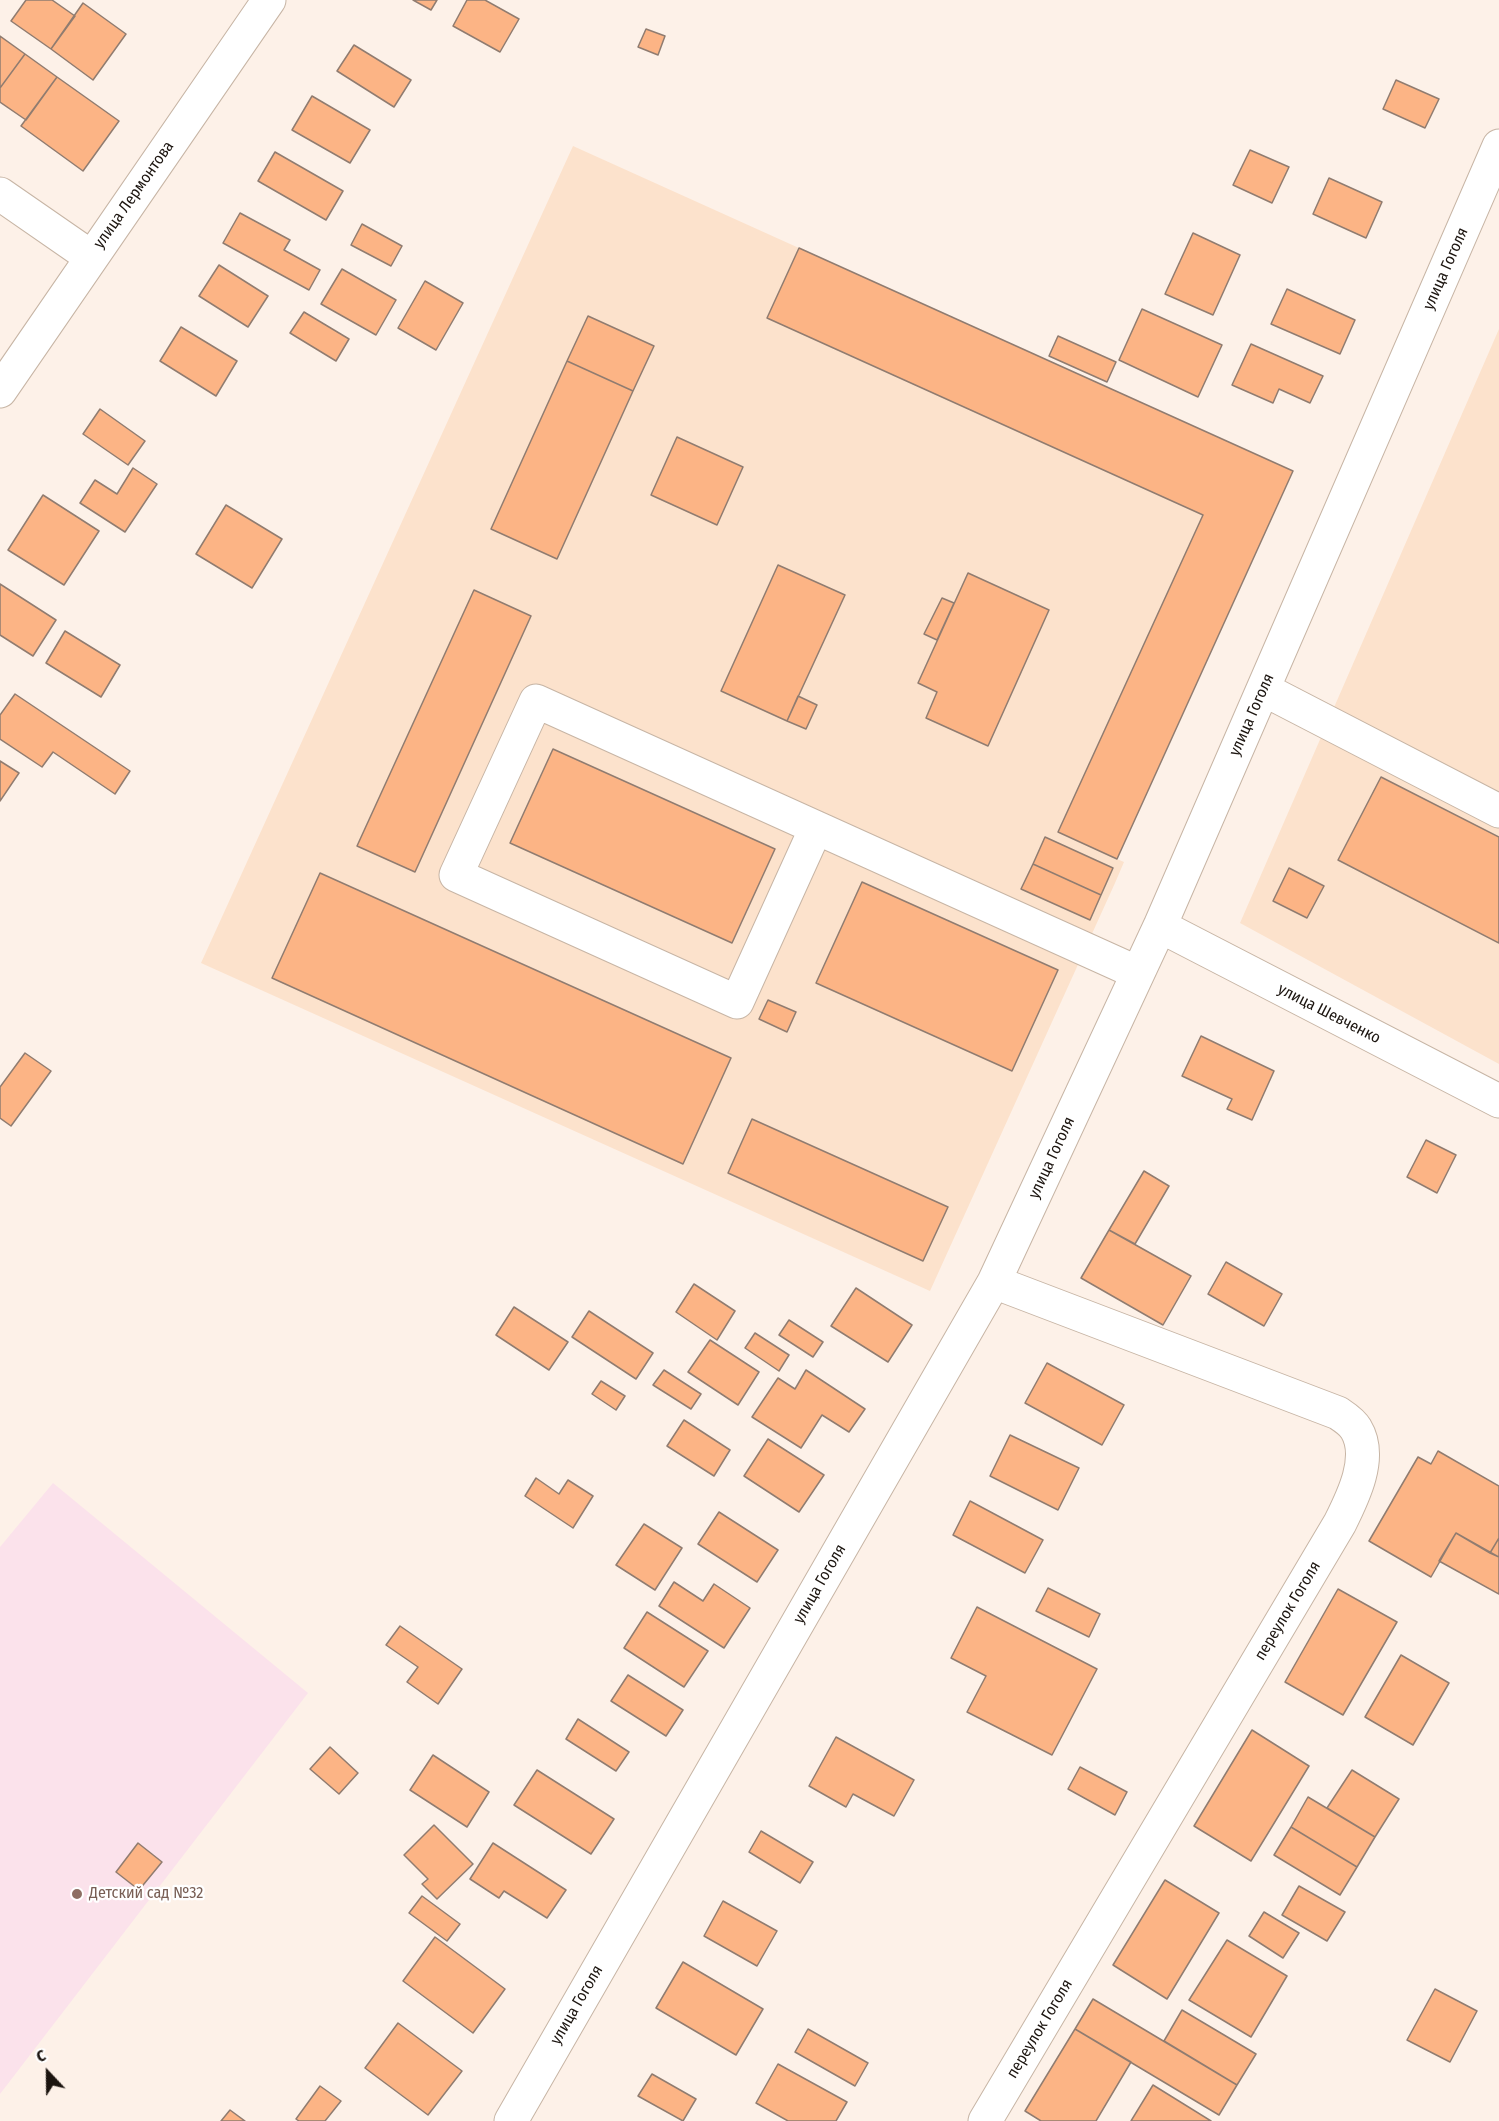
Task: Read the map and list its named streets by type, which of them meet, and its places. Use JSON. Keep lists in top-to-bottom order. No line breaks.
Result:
{"streets":{"street":["улица Лермонтова","улица Гоголя","улица Шевченко","переулок Гоголя"]},"crossings":[["улица Гоголя","улица Шевченко"],["улица Гоголя","переулок Гоголя"]],"places":["Детский сад №32"],"north":"top"}
